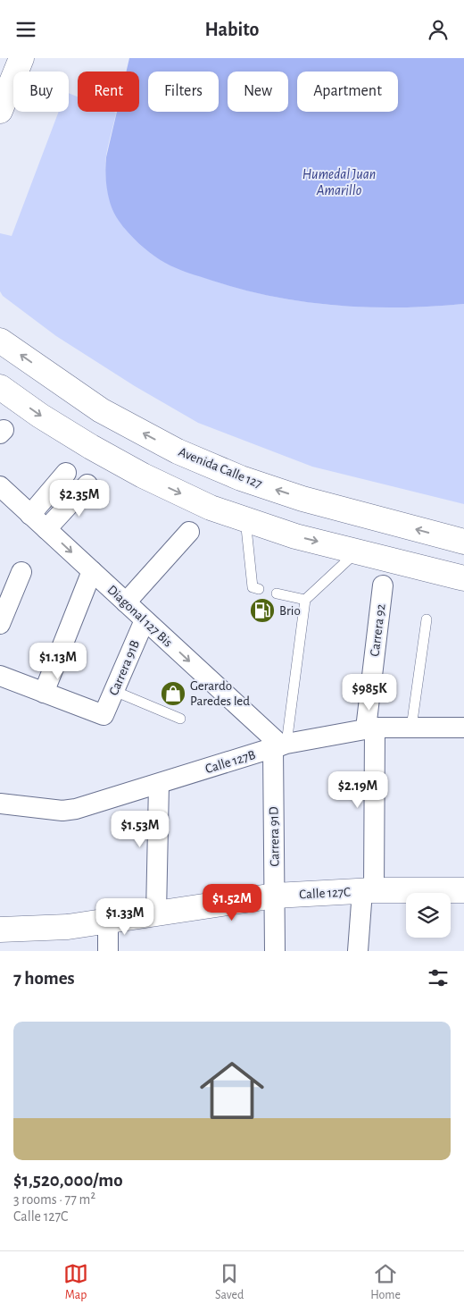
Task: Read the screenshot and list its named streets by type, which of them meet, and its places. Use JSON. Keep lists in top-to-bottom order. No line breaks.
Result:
{"streets":{"main road":["Avenida Calle 127","Calle 127C"],"street":["Diagonal 127 Bis","Carrera 92","Carrera 91B","Calle 127B","Carrera 91D"]},"crossings":[["Diagonal 127 Bis","Carrera 91B"],["Diagonal 127 Bis","Calle 127B"],["Diagonal 127 Bis","Carrera 91D"],["Carrera 92","Calle 127B"],["Carrera 92","Calle 127C"],["Calle 127B","Carrera 91D"],["Carrera 91D","Calle 127C"]],"one_way":["Diagonal 127 Bis"],"water":["Humedal Juan Amarillo"],"places":{"fuel station":["Brio"],"shop":["Gerardo Paredes Ied"]},"page":{"header":"Habito","chip":["Buy","Rent","Filters","New","Apartment"],"price":["$2.35M","$1.13M","$985K","$2.19M","$1.53M","$1.52M","$1.33M"],"heading":"7 homes","list":[{"name":"$1,520,000/mo","note":"3 rooms · 77 m² · Calle 127C"}],"tabs":["Map","Saved","Home"]}}
